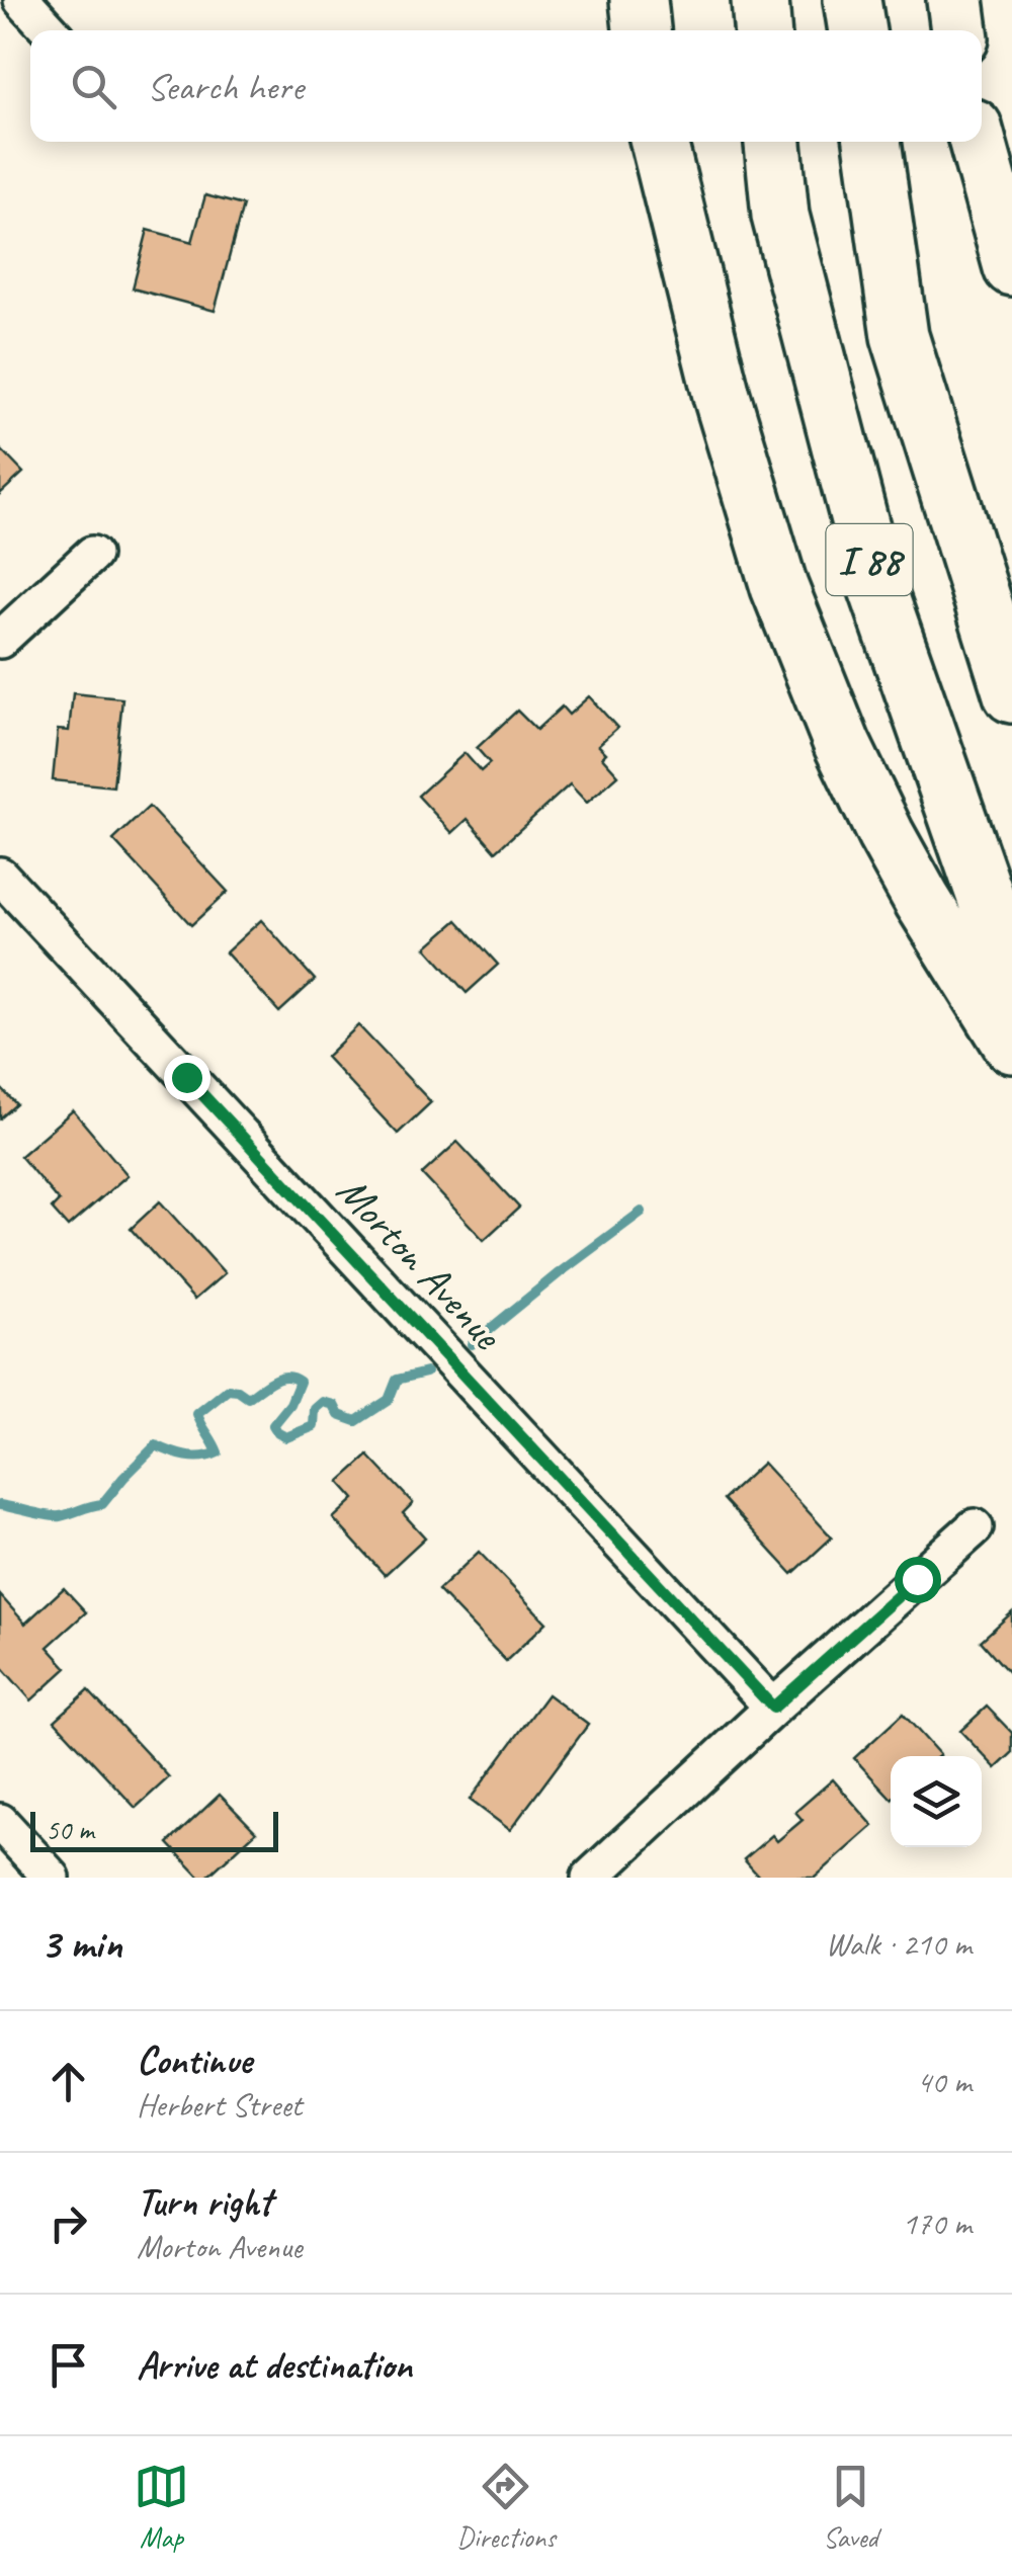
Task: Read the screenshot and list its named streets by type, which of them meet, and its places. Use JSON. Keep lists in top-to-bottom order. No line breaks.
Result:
{"streets":{"highway":["I 88"],"street":["Morton Avenue"]},"scale_bar":"50 m","page":{"search":"Search here","scale":"50 m","heading":["3 min","Walk · 210 m"],"list":[["Continue","Herbert Street","40 m"],["Turn right","Morton Avenue","170 m"],"Arrive at destination"],"nav":["Map","Directions","Saved"]}}
